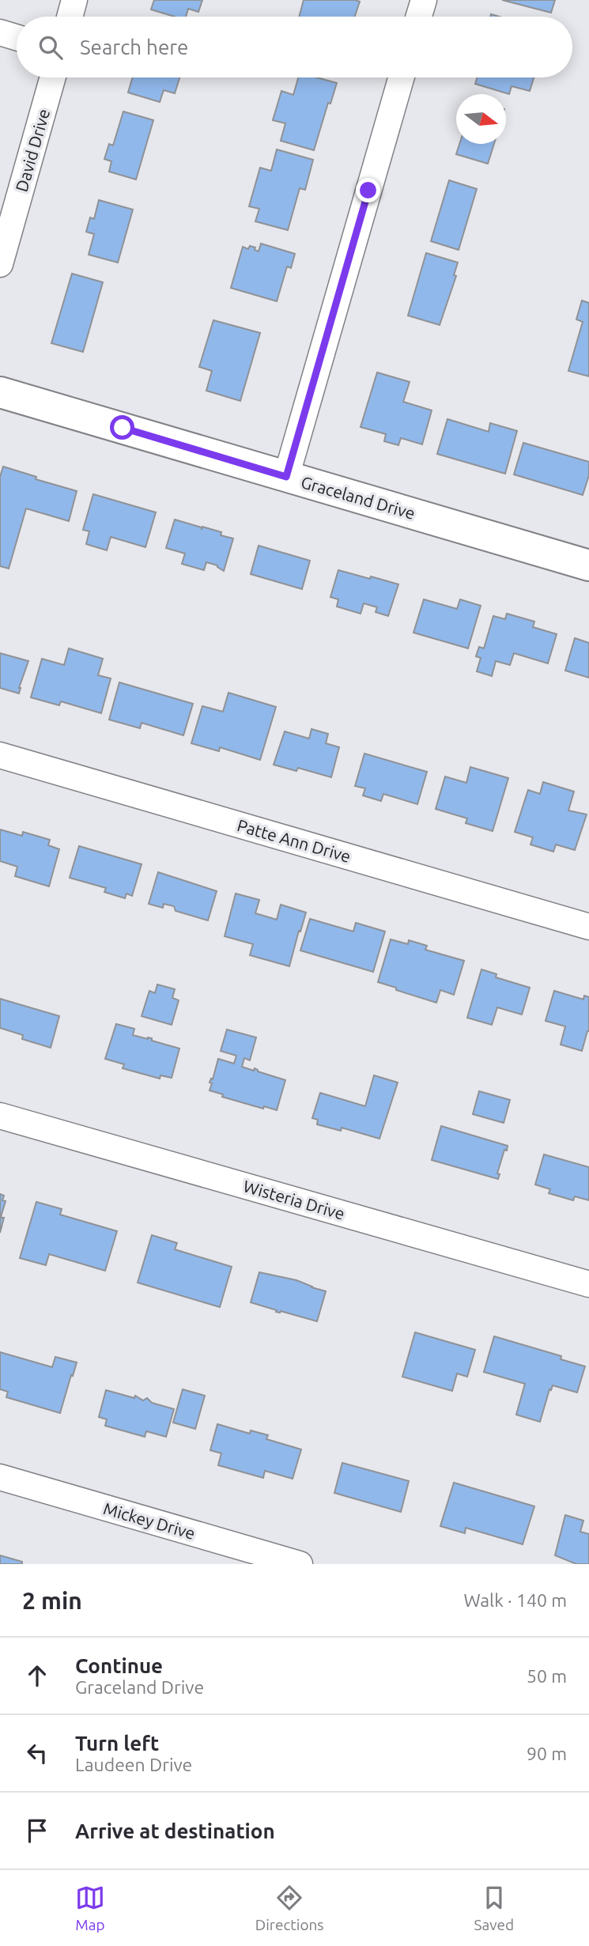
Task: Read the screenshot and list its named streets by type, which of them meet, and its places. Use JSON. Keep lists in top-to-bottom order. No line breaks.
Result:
{"streets":{"street":["David Drive","Graceland Drive","Patte Ann Drive","Wisteria Drive","Mickey Drive"]},"north":"right","page":{"search":"Search here","heading":["2 min","Walk · 140 m"],"list":[["Continue","Graceland Drive","50 m"],["Turn left","Laudeen Drive","90 m"],"Arrive at destination"],"nav":["Map","Directions","Saved"]}}
